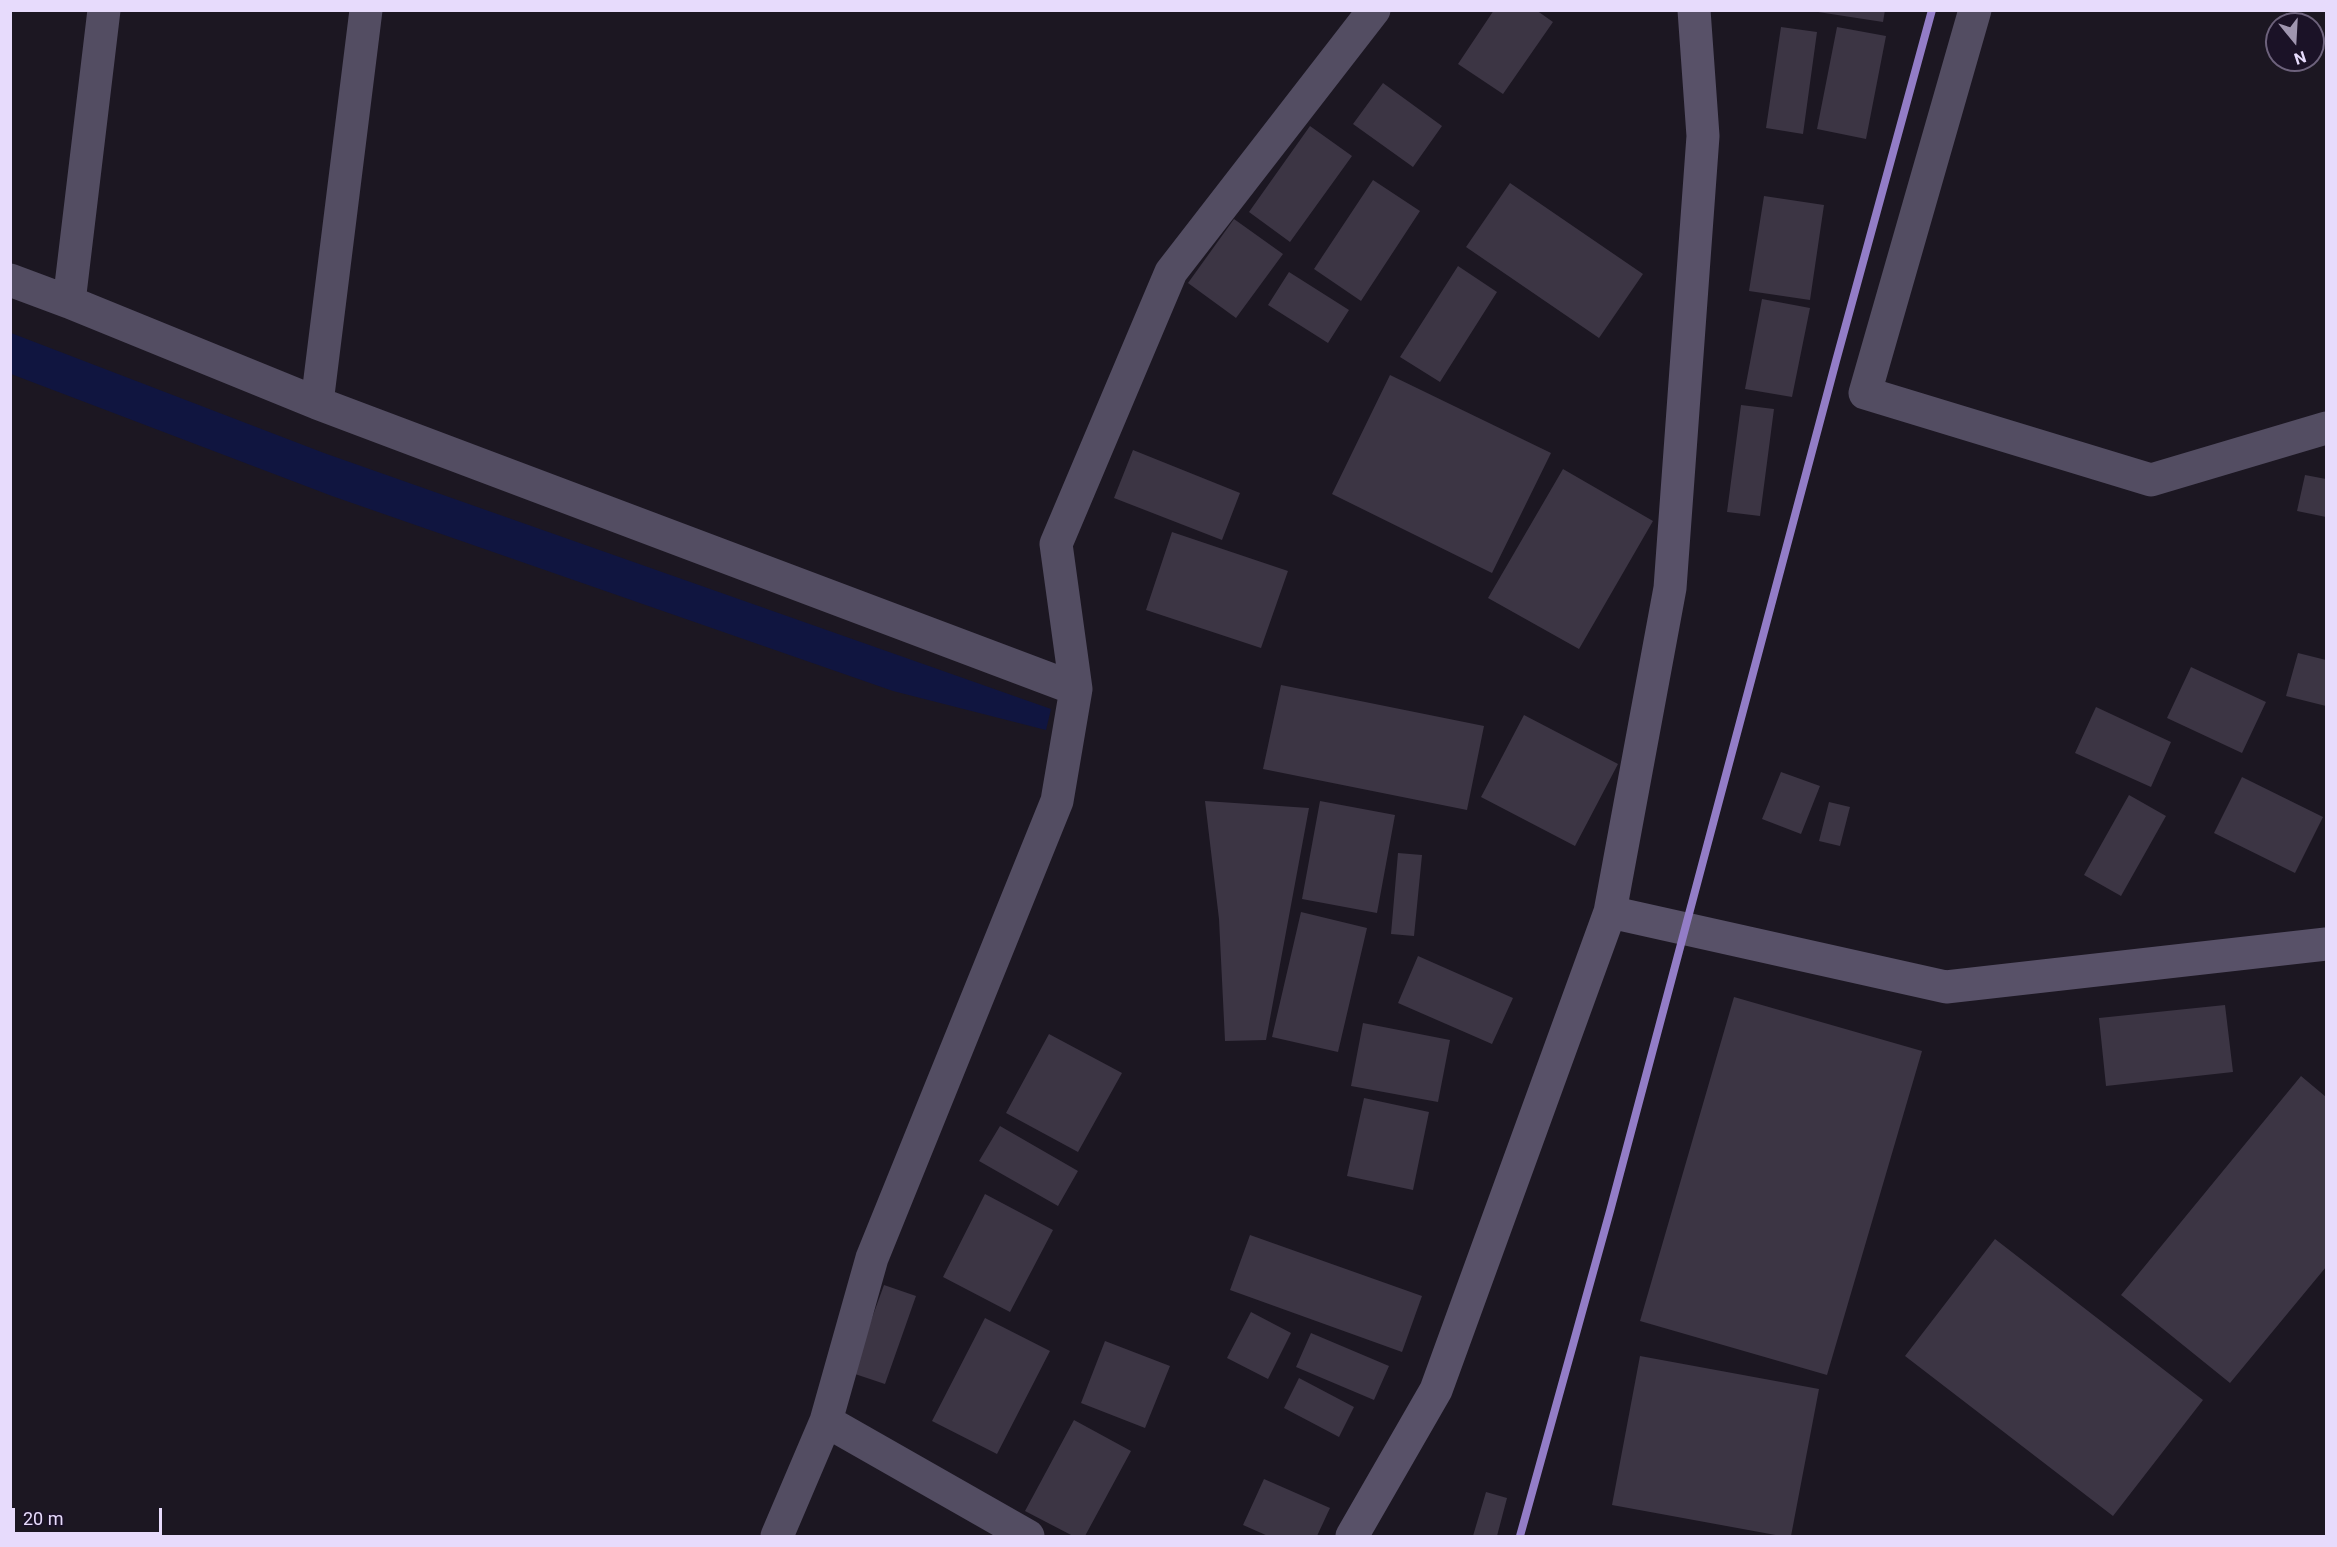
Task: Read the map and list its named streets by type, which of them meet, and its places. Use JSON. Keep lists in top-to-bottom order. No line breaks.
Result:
{"scale_bar":"20 m","north":"bottom"}
